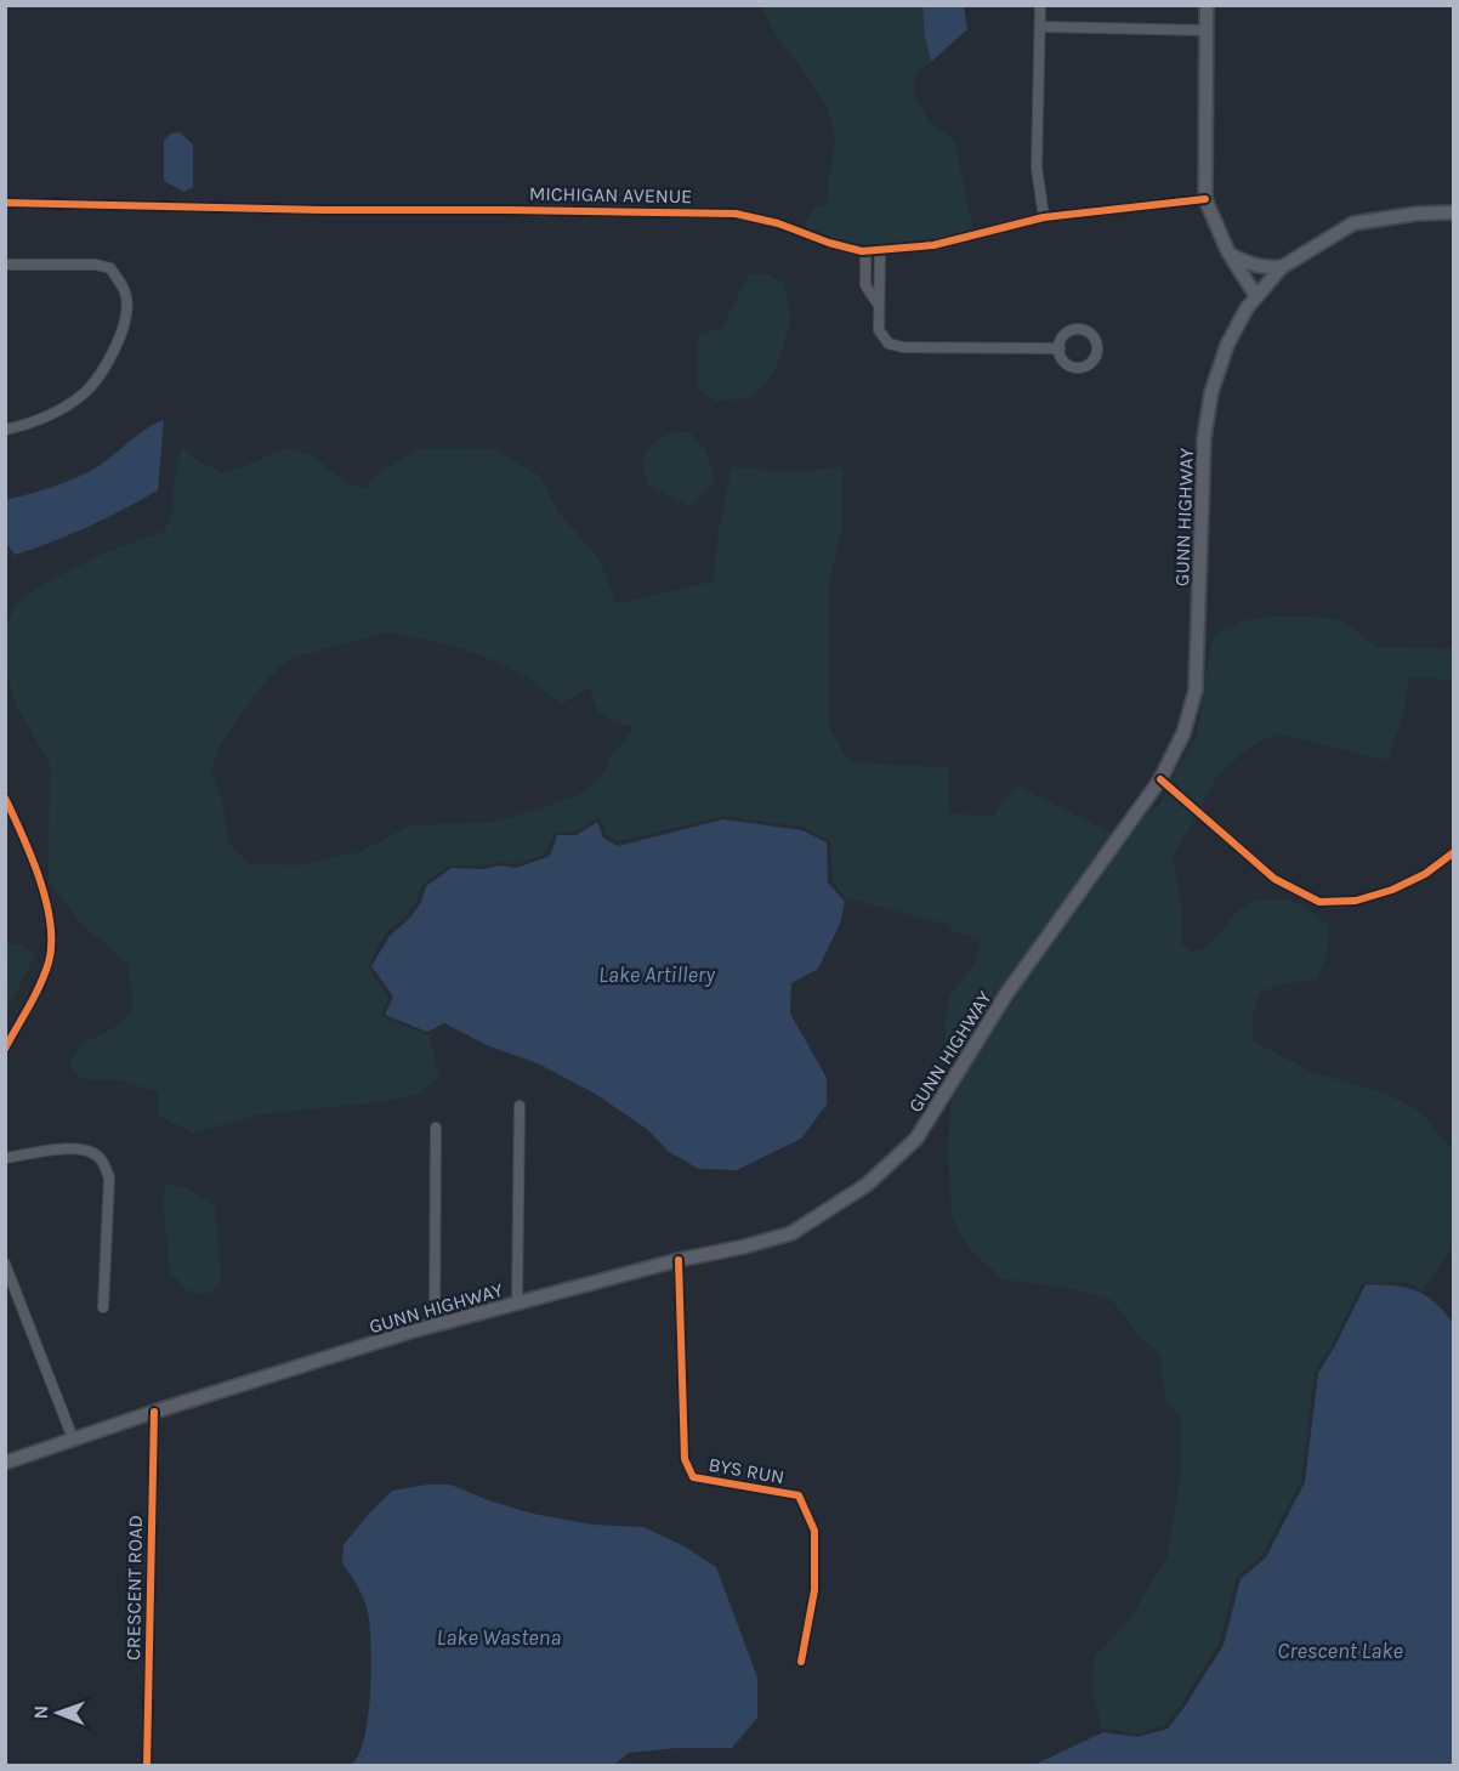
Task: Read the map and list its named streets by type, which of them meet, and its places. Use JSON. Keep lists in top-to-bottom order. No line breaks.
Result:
{"streets":{"main road":["GUNN HIGHWAY"],"street":["MICHIGAN AVENUE","BYS RUN","CRESCENT ROAD"]},"crossings":[["GUNN HIGHWAY","BYS RUN"],["GUNN HIGHWAY","CRESCENT ROAD"]],"water":["Lake Artillery","Lake Wastena","Crescent Lake"],"north":"left"}
